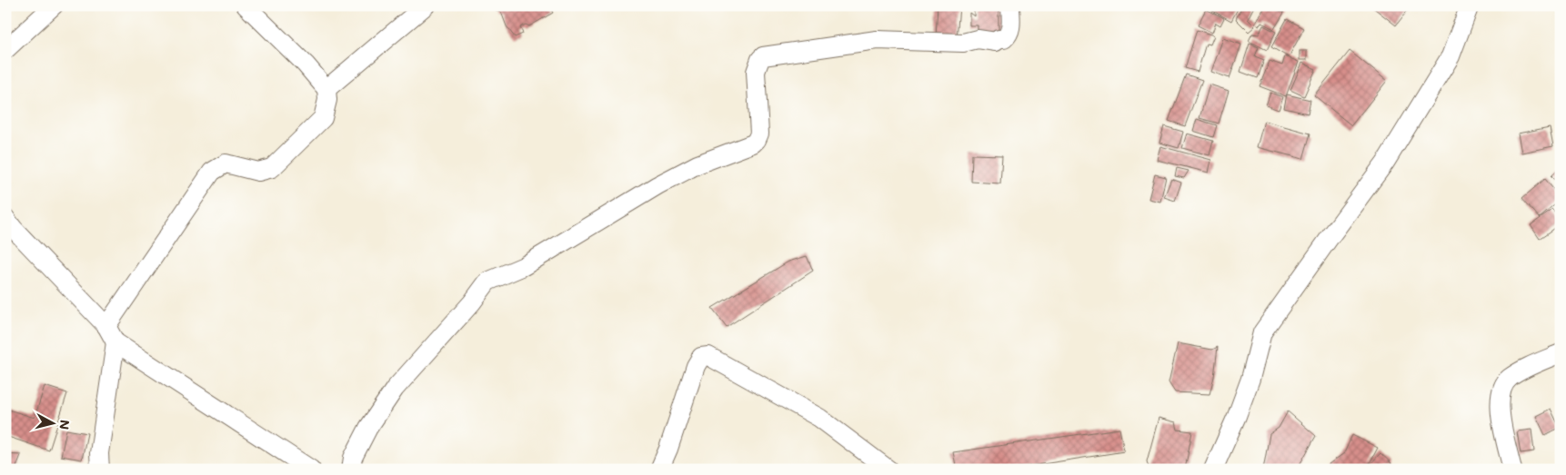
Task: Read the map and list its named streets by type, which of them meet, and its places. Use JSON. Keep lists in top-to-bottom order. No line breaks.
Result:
{"north":"right"}
